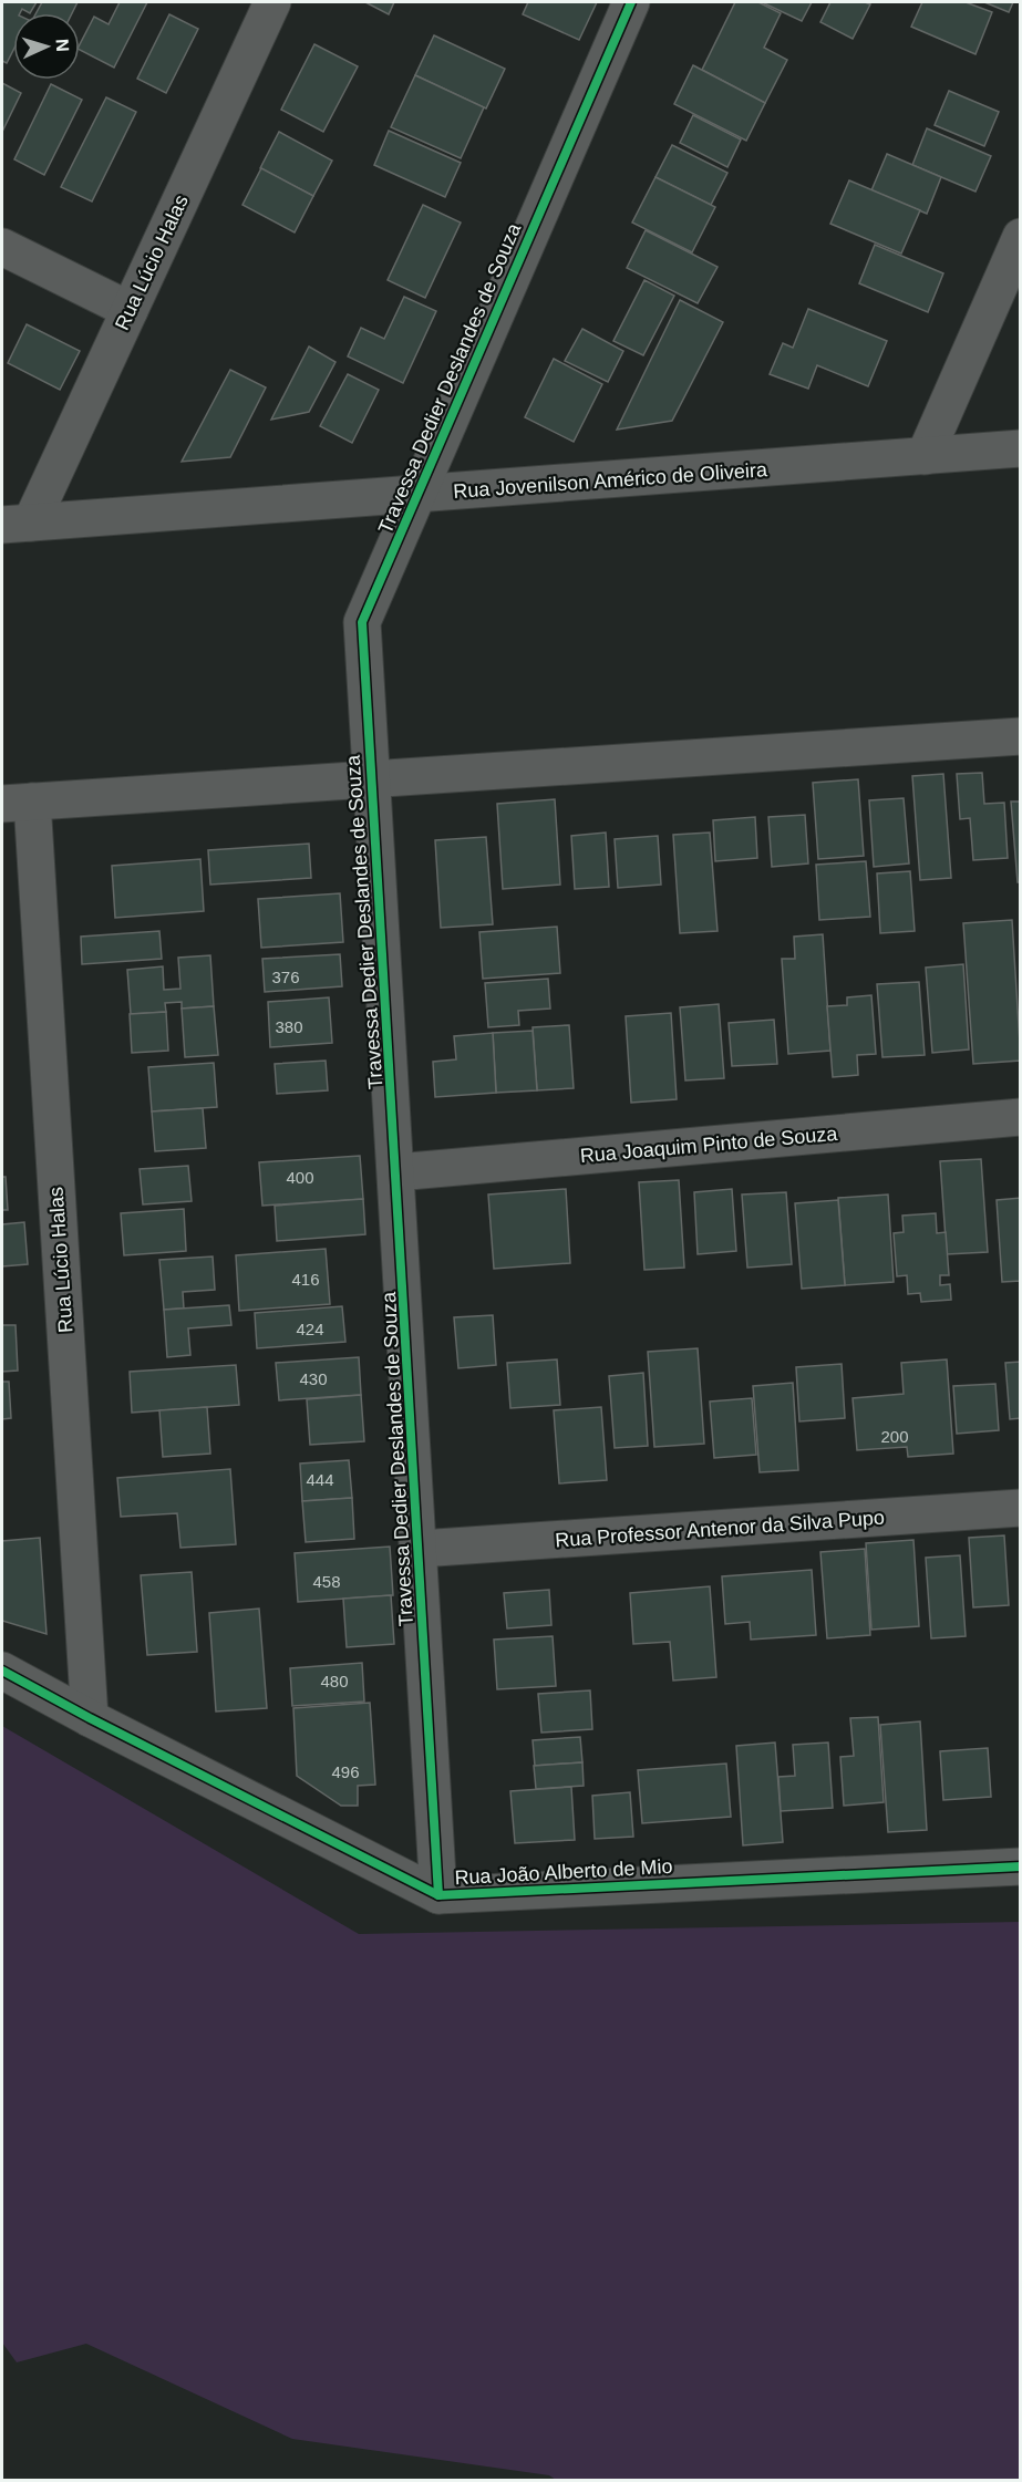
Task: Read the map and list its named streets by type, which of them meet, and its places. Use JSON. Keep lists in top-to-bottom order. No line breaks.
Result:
{"streets":{"street":["Rua Lúcio Halas","Travessa Dedier Deslandes de Souza","Rua Jovenilson Américo de Oliveira","Rua Joaquim Pinto de Souza","Rua Professor Antenor da Silva Pupo","Rua João Alberto de Mio"]},"crossings":[["Rua Lúcio Halas","Rua Jovenilson Américo de Oliveira"],["Rua Lúcio Halas","Rua João Alberto de Mio"],["Travessa Dedier Deslandes de Souza","Rua Jovenilson Américo de Oliveira"],["Travessa Dedier Deslandes de Souza","Rua Joaquim Pinto de Souza"],["Travessa Dedier Deslandes de Souza","Rua Professor Antenor da Silva Pupo"],["Travessa Dedier Deslandes de Souza","Rua João Alberto de Mio"]],"house_numbers":["376","380","400","416","424","430","200","444","458","480","496"],"north":"right"}
